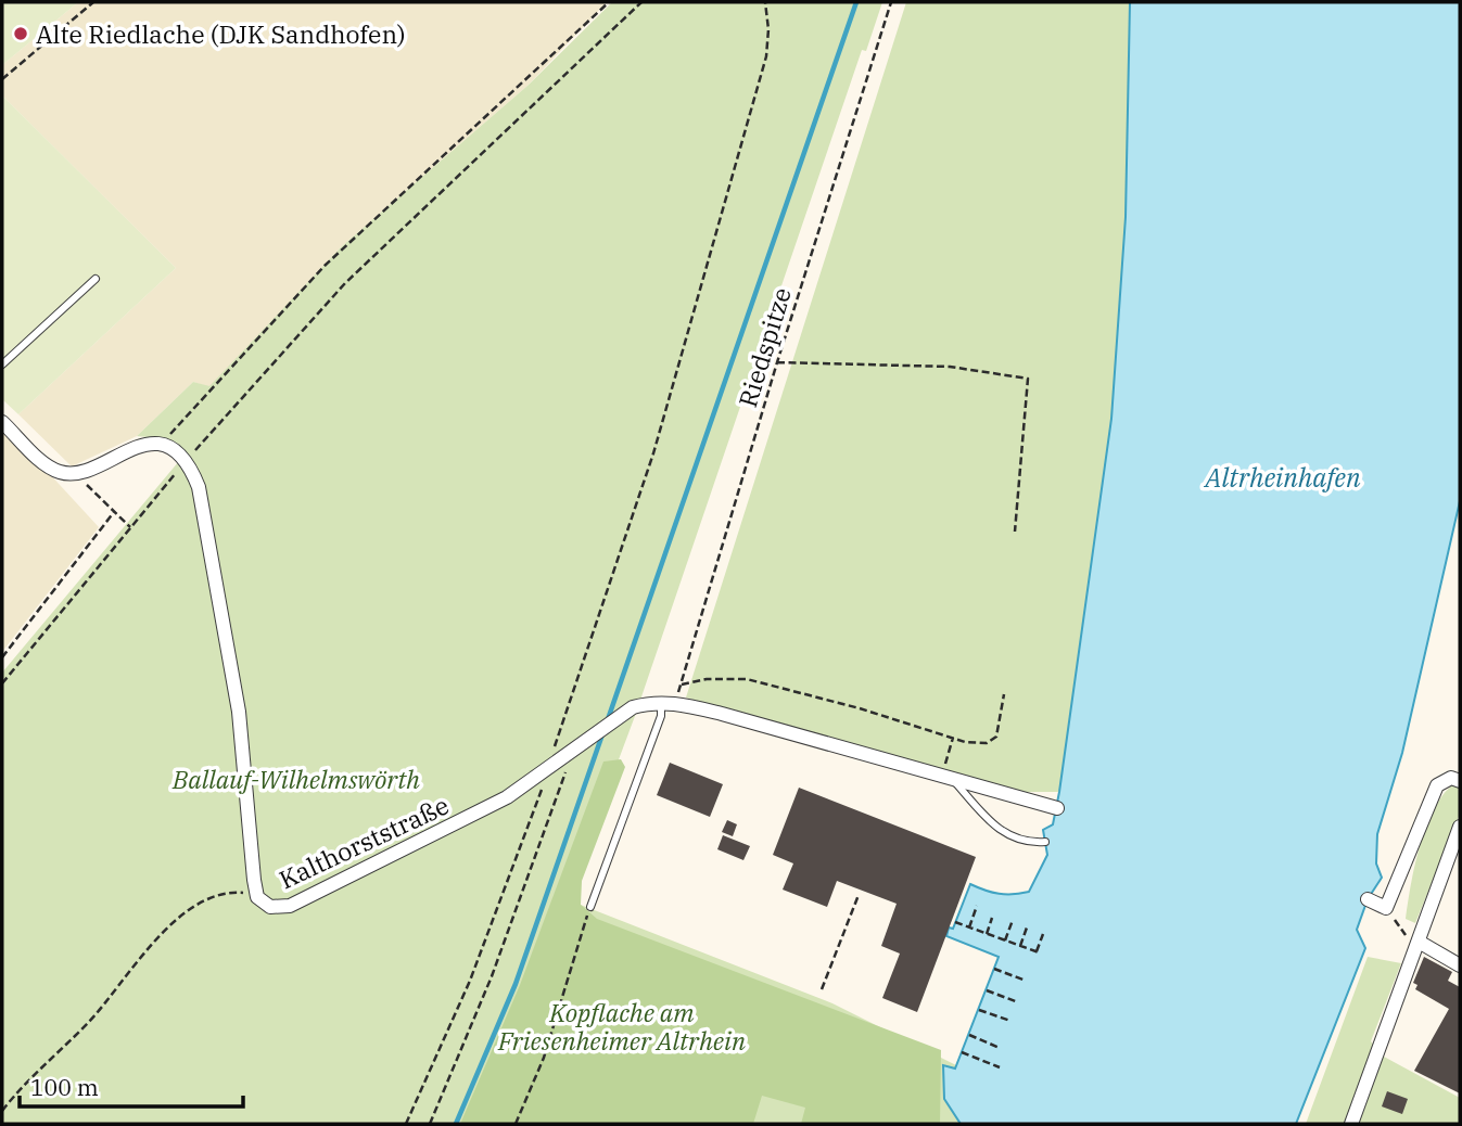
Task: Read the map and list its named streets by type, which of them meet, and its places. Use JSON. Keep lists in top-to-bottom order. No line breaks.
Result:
{"streets":{"street":["Kalthorststraße"],"path":["Riedspitze"]},"crossings":[["Riedspitze","Kalthorststraße"]],"water":["Altrheinhafen"],"parks":["Ballauf-Wilhelmswörth","Kopflache am Friesenheimer Altrhein"],"places":["Alte Riedlache (DJK Sandhofen)"],"scale_bar":"100 m"}
